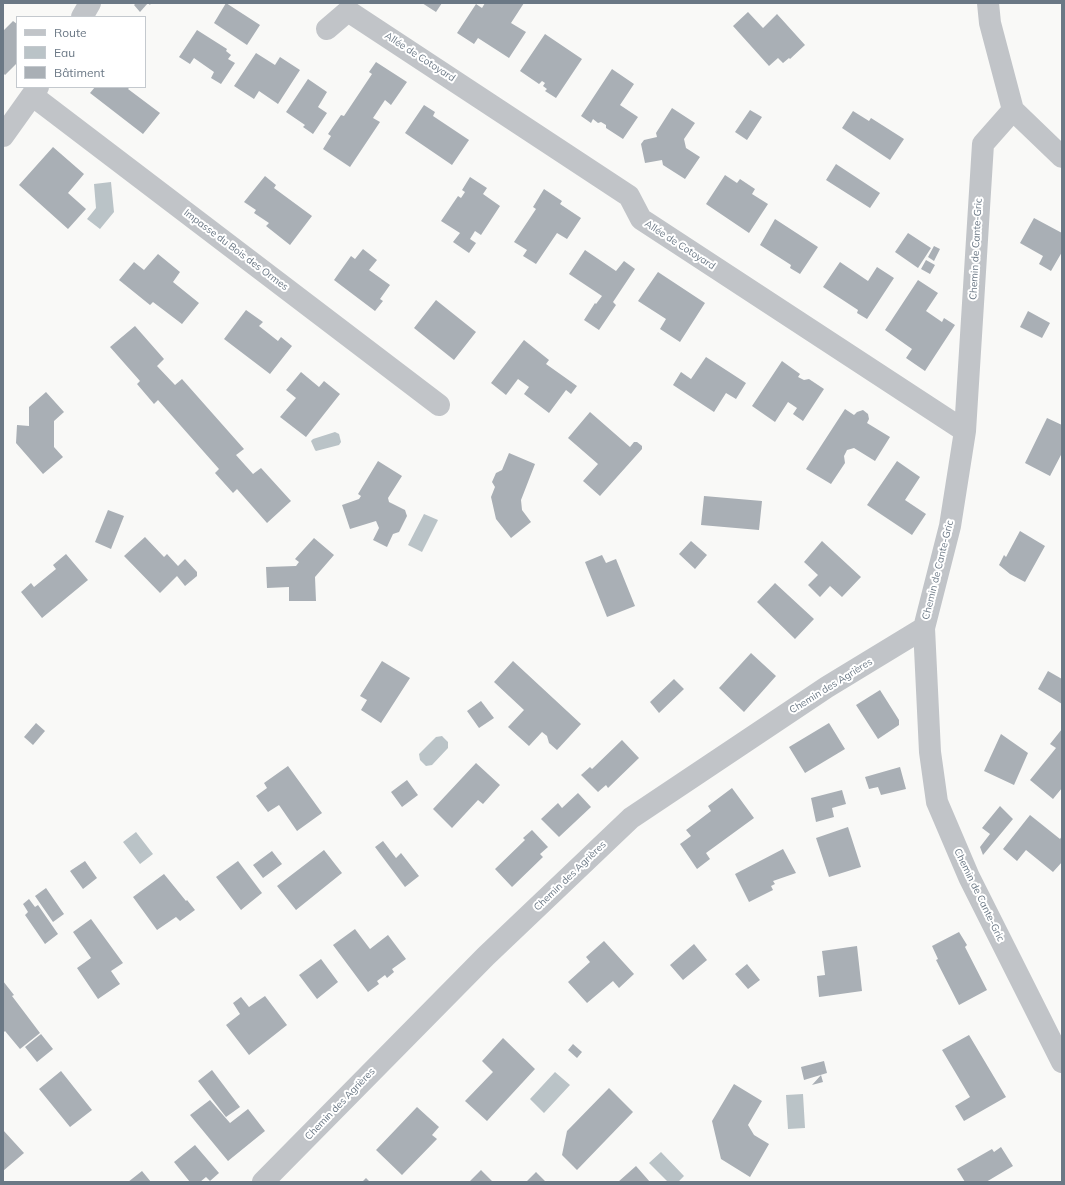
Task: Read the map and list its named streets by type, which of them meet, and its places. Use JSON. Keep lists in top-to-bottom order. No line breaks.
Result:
{"streets":{"street":["Allée de Cotoyard","Chemin de Cante-Gric","Impasse du Bois des Ormes","Chemin des Agrières"]},"crossings":[["Allée de Cotoyard","Chemin de Cante-Gric"],["Chemin de Cante-Gric","Chemin des Agrières"]],"legend":["Route","Eau","Bâtiment"]}
